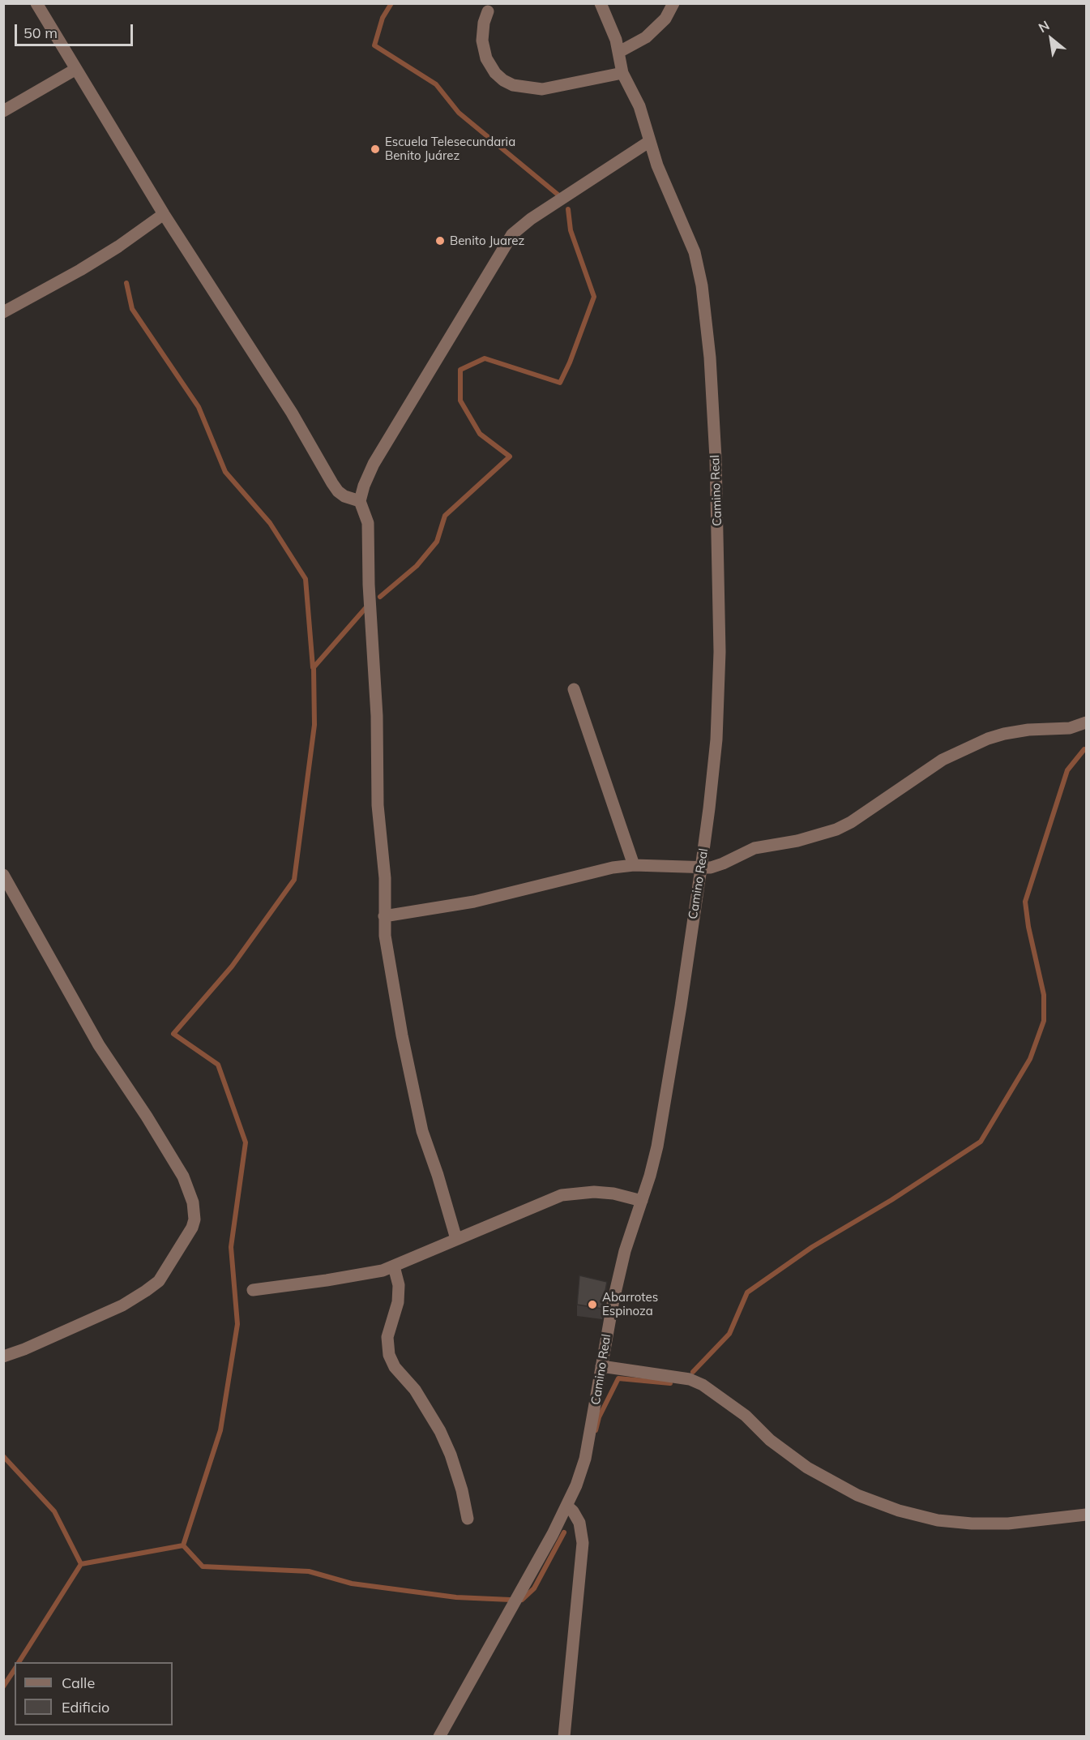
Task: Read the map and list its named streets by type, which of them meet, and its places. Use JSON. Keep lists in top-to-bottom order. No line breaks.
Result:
{"streets":{"street":["Camino Real"]},"places":["Escuela Telesecundaria Benito Juárez","Benito Juarez","Abarrotes Espinoza"],"legend":["Calle","Edificio"],"scale_bar":"50 m","north":"top left"}
